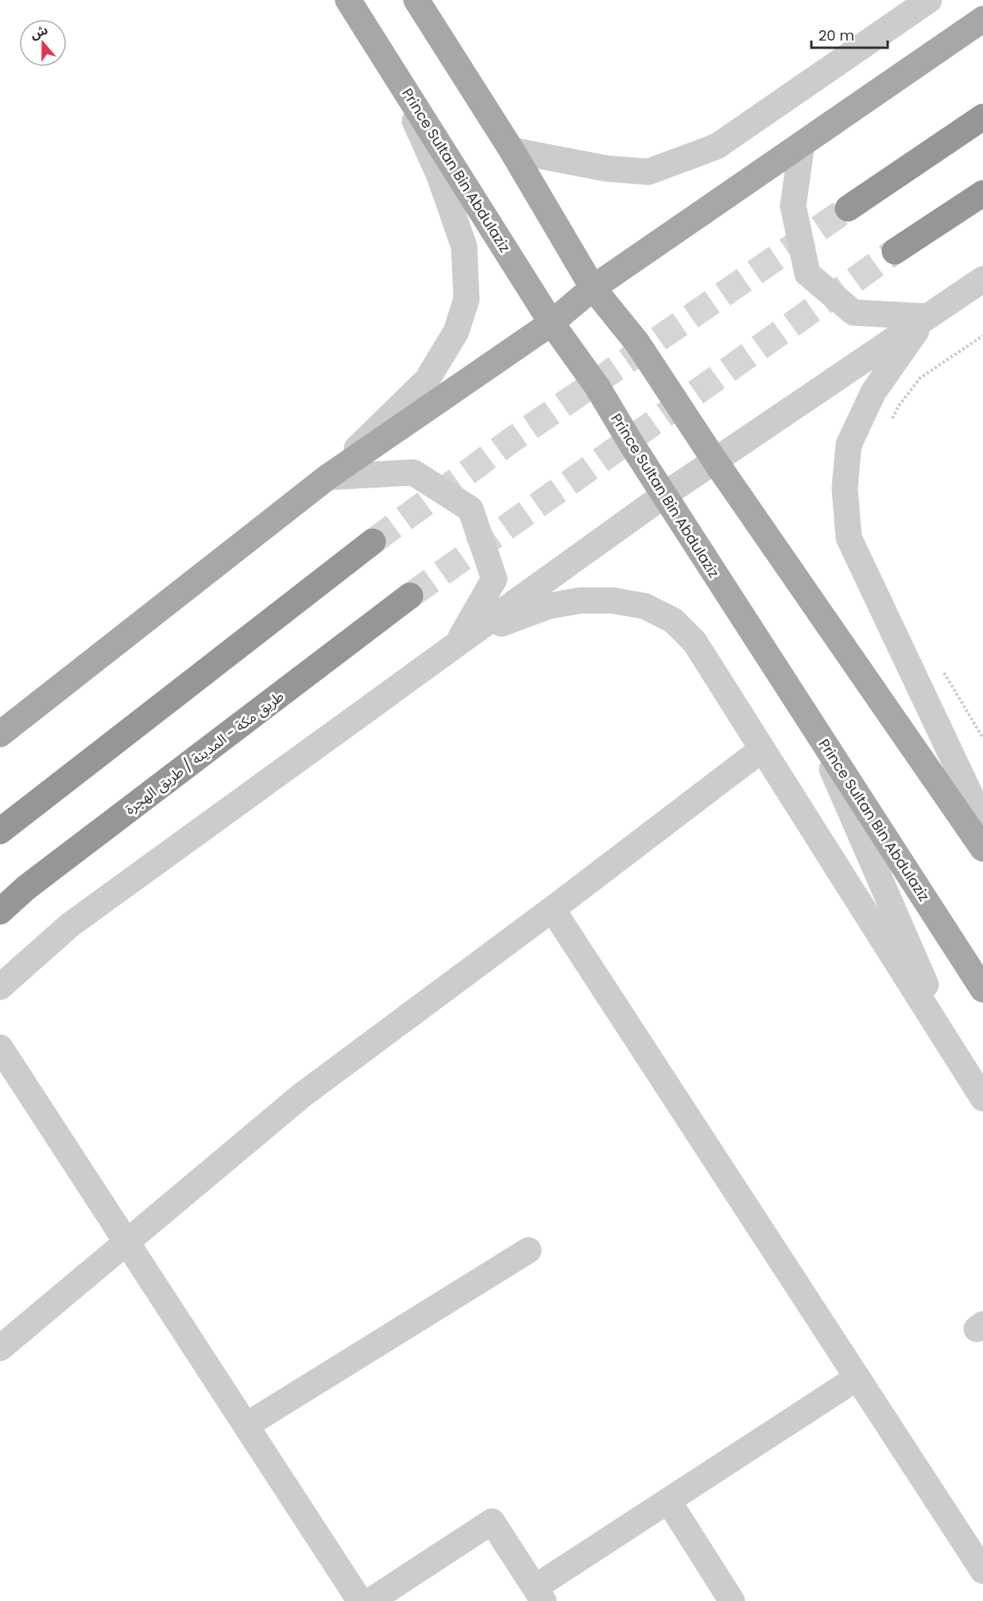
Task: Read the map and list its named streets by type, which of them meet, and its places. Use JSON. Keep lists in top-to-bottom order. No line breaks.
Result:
{"streets":{"highway":["طريق مكة - المدينة / طريق الهجرة"],"main road":["Prince Sultan Bin Abdulaziz"]},"scale_bar":"20 m","north":"top"}
